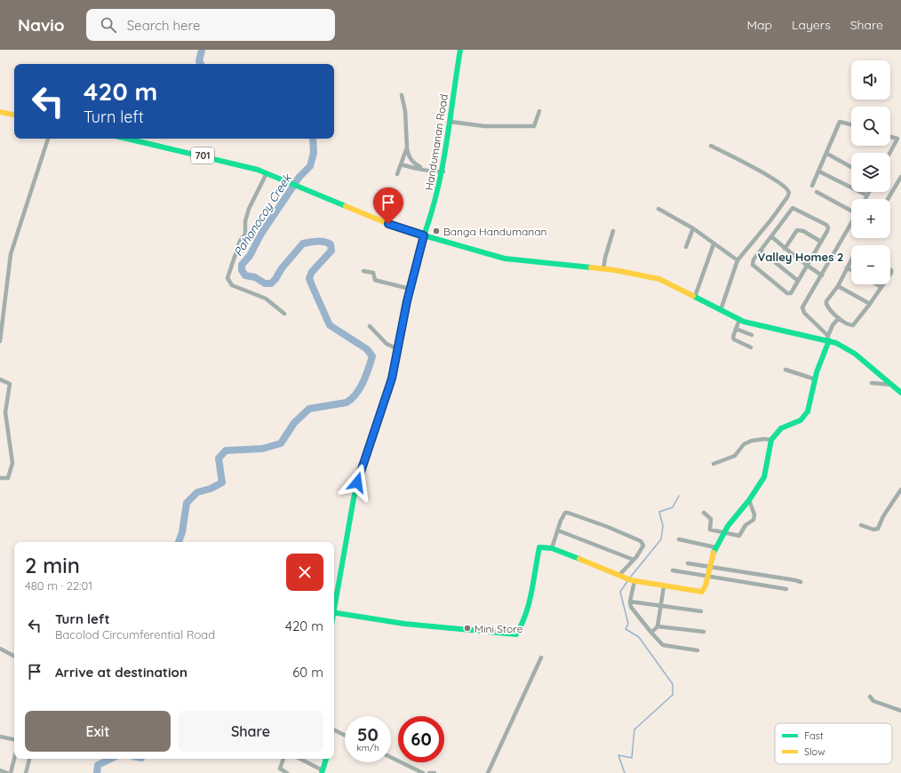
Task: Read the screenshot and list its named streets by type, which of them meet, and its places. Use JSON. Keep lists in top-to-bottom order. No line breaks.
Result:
{"streets":{"main road":["Handumanan Road","701"]},"crossings":[["Handumanan Road","701"]],"districts":["Valley Homes 2"],"water":["Pahanocoy Creek"],"places":["Banga Handumanan","Mini Store"],"legend":["Fast","Slow"],"page":{"header":"Navio","search":"Search here","nav":["Map","Layers","Share"],"map_buttons":["+","−"],"turn":["420 m","Turn left"],"heading":["2 min","480 m · 22:01"],"list":[{"name":"Turn left","note":"Bacolod Circumferential Road","value":"420 m"},{"name":"Arrive at destination","value":"60 m"}],"buttons":["Exit","Share"],"speed":"50 km/h","limit":"60"}}
